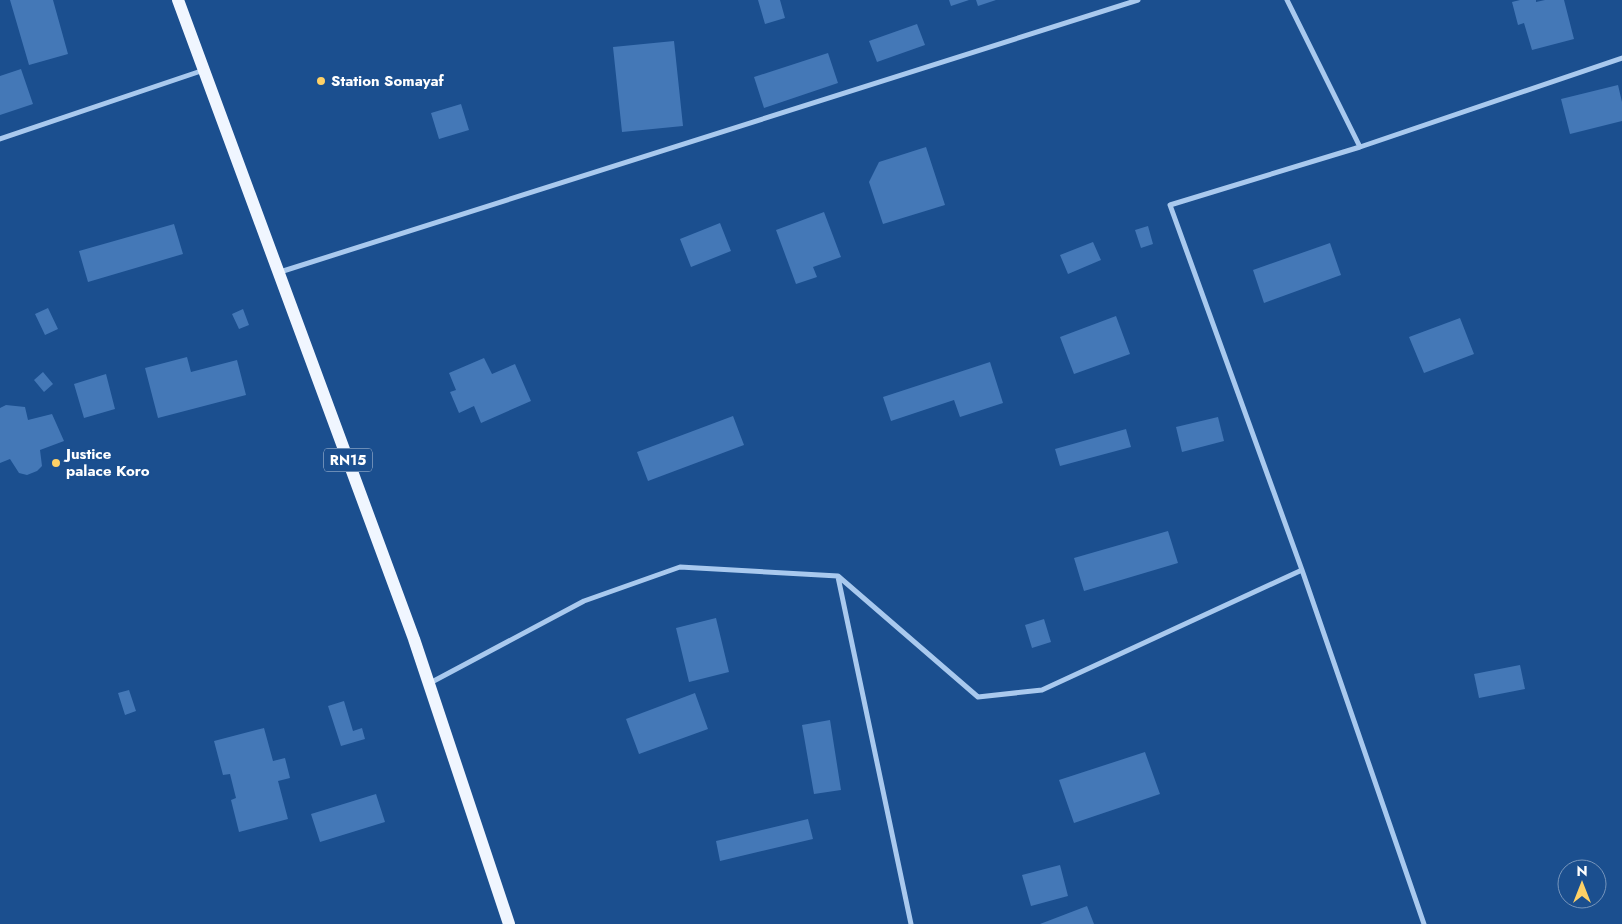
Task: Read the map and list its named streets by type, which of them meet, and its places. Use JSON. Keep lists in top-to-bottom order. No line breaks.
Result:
{"streets":{"main road":["RN15"]},"places":["Station Somayaf","Justice palace Koro"],"north":"top"}
